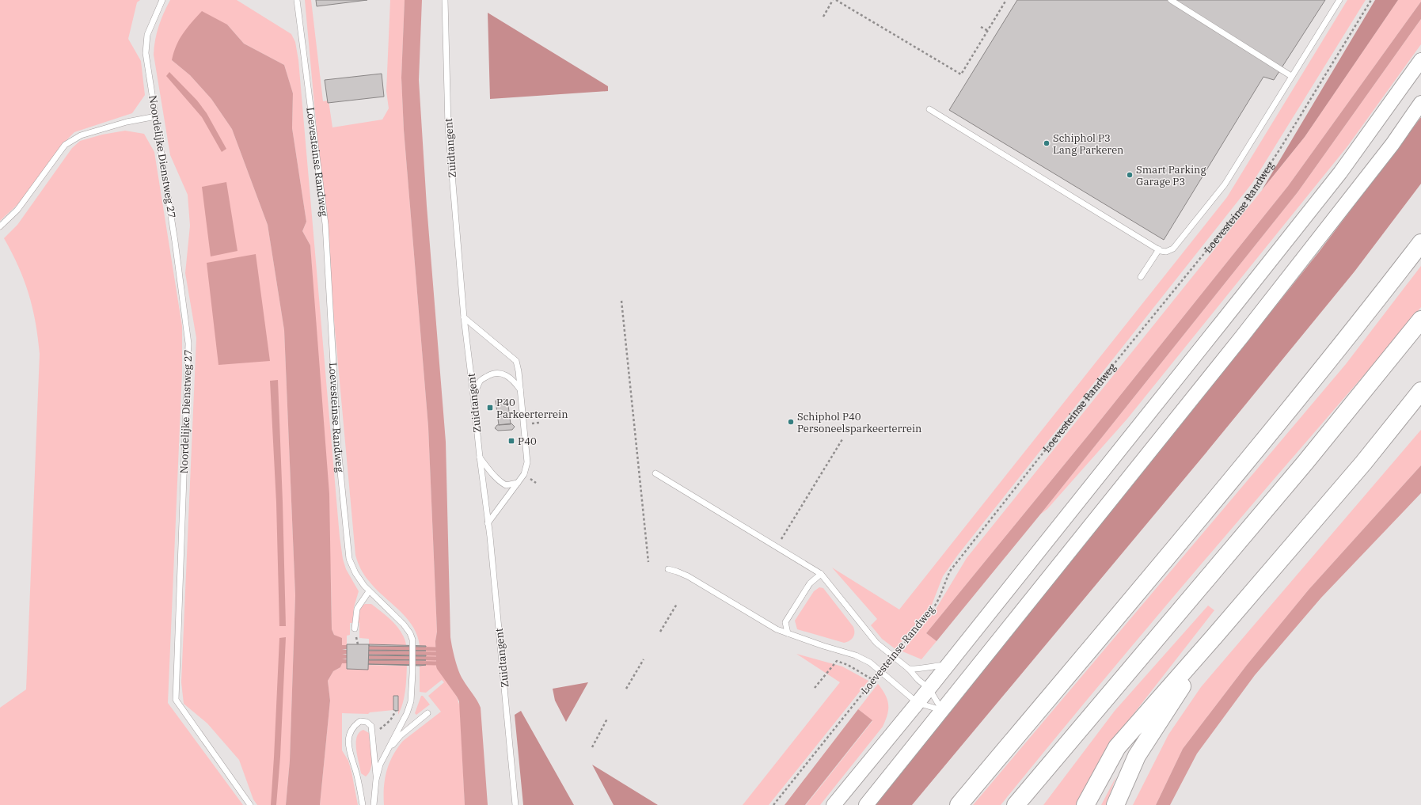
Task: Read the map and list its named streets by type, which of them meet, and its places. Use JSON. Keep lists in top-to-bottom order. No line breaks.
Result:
{"streets":{"lane":["Zuidtangent","Noordelijke Dienstweg 27","Loevesteinse Randweg"]},"places":{"other":["Schiphol P3 Lang Parkeren","Smart Parking Garage P3","Schiphol P40 Personeelsparkeerterrein"],"transit":["P40 Parkeerterrein","P40"]}}
